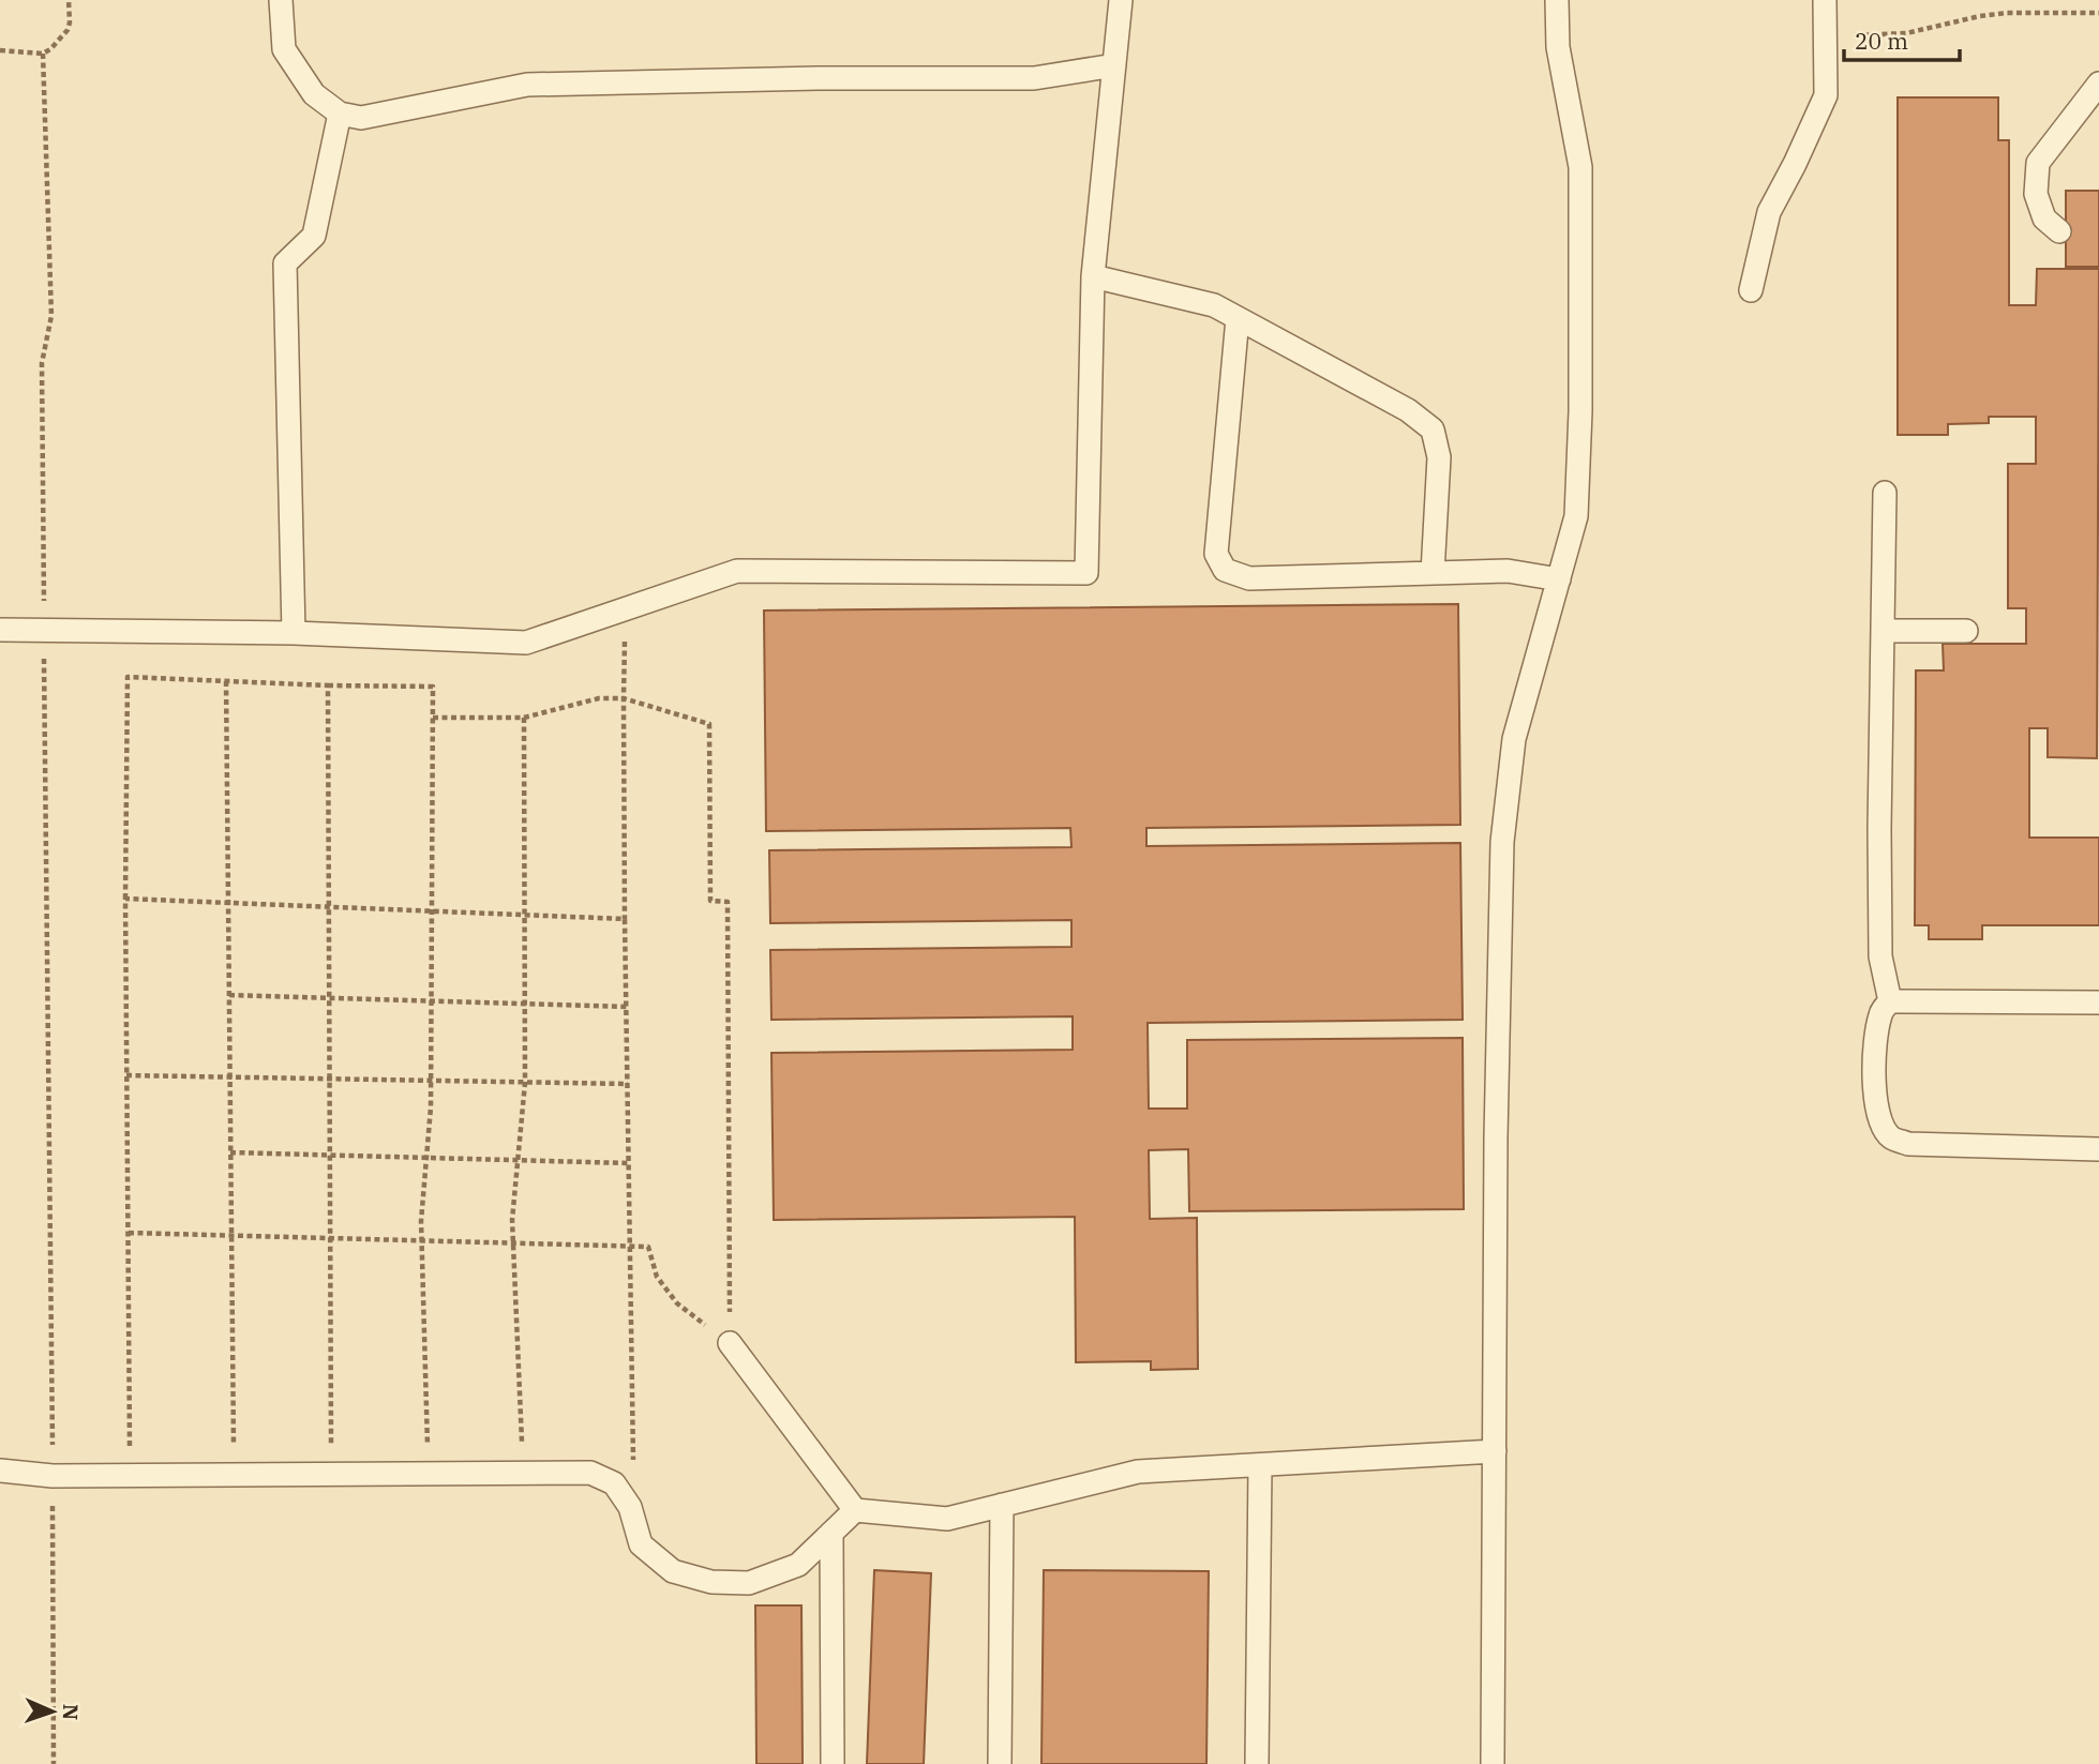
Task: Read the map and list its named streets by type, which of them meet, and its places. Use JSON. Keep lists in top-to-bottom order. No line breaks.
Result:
{"scale_bar":"20 m","north":"right"}
